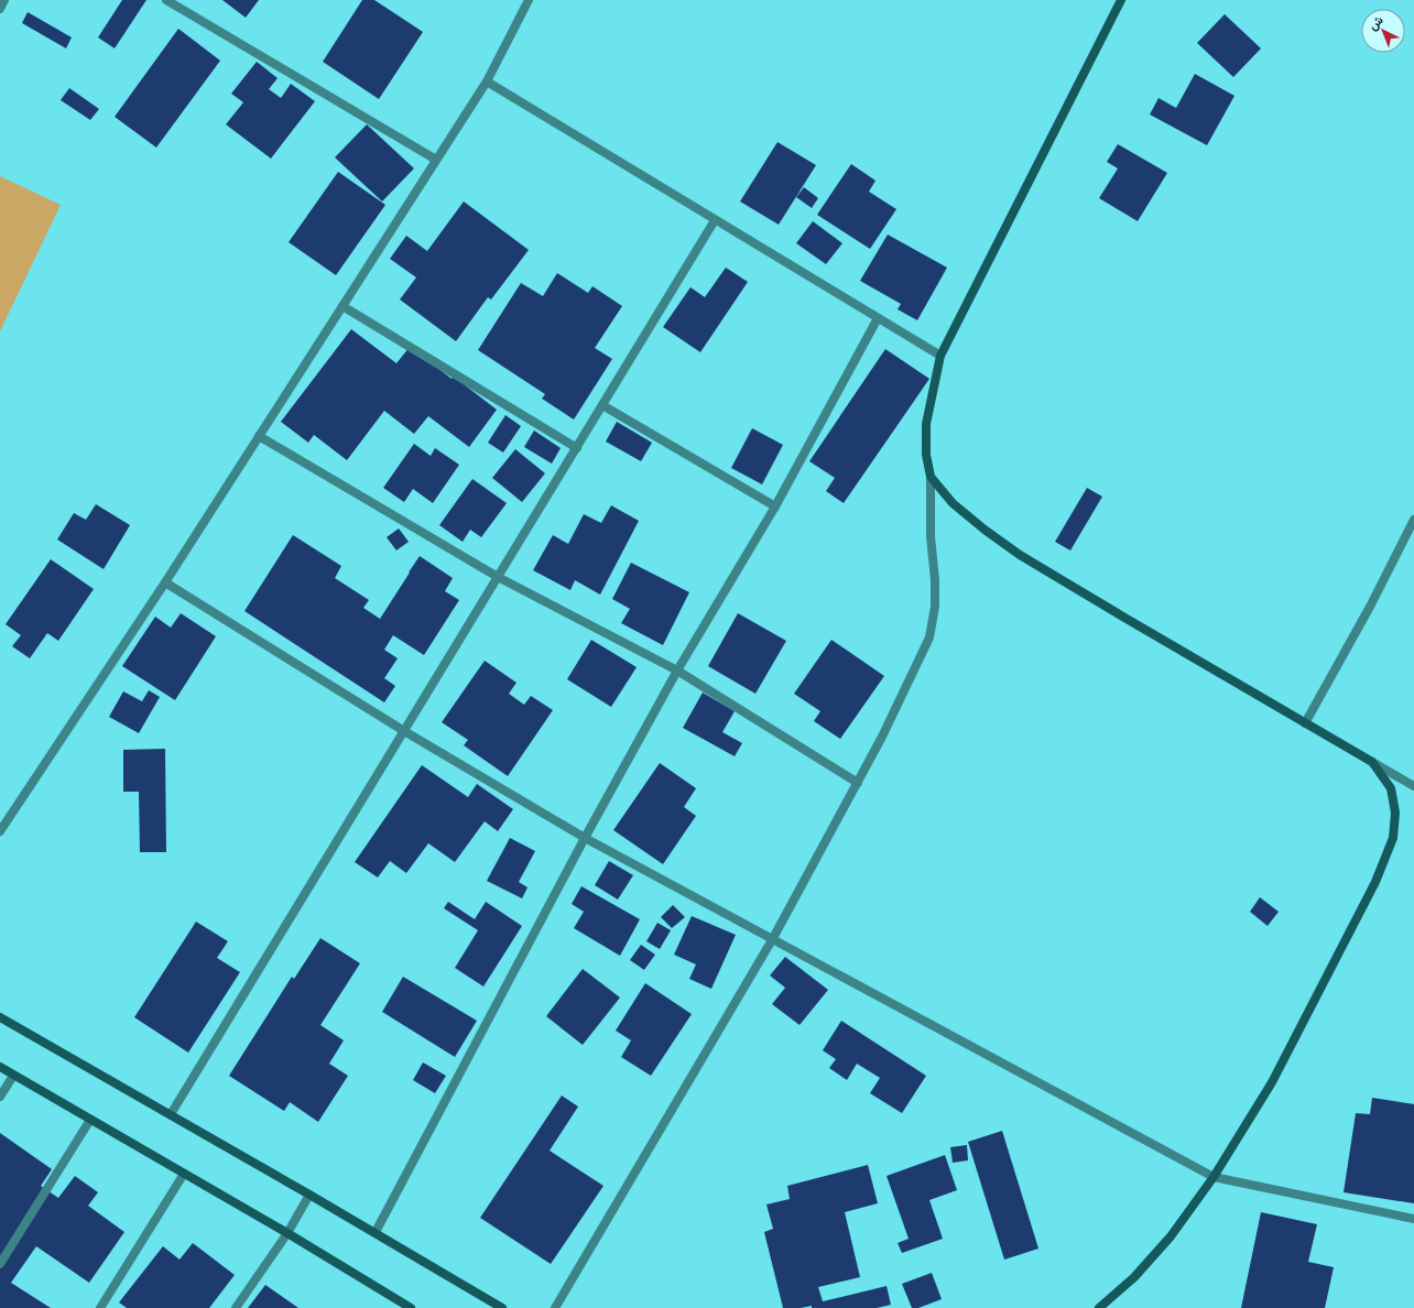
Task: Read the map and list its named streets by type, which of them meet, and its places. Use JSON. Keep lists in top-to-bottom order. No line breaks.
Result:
{"north":"top left"}
